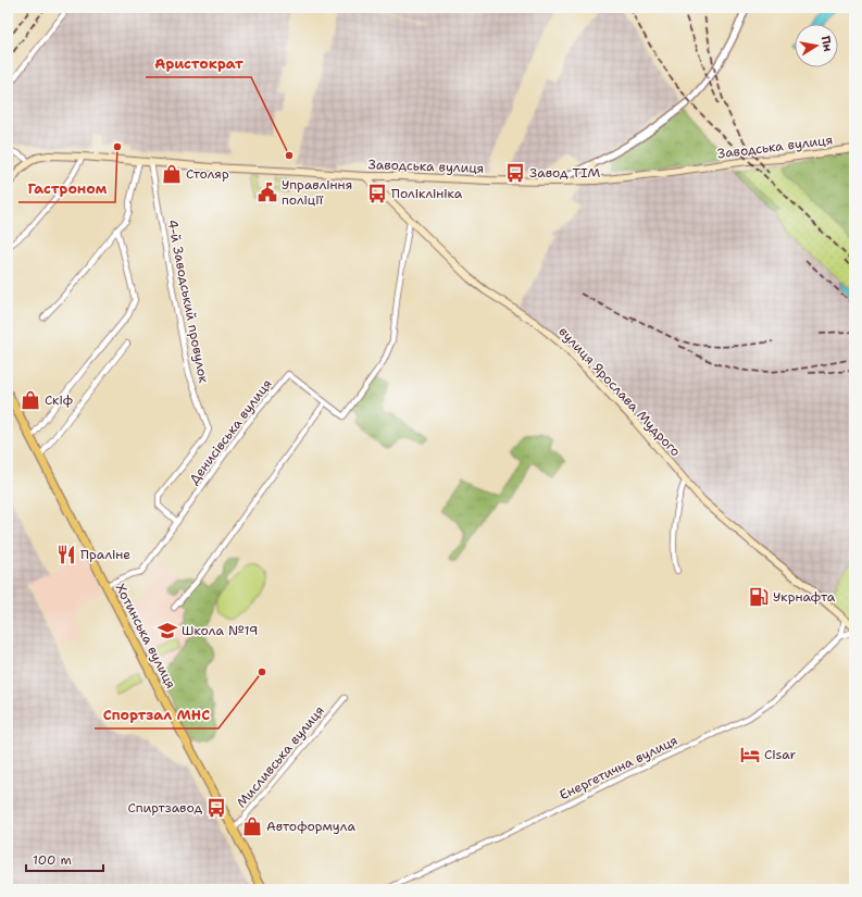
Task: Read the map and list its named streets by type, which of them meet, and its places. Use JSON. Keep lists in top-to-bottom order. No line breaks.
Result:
{"streets":{"highway":["Хотинська вулиця"],"main road":["Заводська вулиця","вулиця Ярослава Мудрого"],"street":["4-й Заводський провулок","Денисівська вулиця","Мисливська вулиця","Енергетична вулиця"]},"crossings":[["Заводська вулиця","4-й Заводський провулок"],["Заводська вулиця","вулиця Ярослава Мудрого"],["4-й Заводський провулок","Денисівська вулиця"],["вулиця Ярослава Мудрого","Денисівська вулиця"],["Денисівська вулиця","Хотинська вулиця"],["Хотинська вулиця","Мисливська вулиця"]],"places":{"other":["Гастроном","Аристократ","Спортзал МНС"],"bus stop":["Завод ТІМ","Поліклініка","Спиртзавод"],"shop":["Столяр","Скіф","Автоформула"],"public building":["Управління поліції"],"restaurant":["Праліне"],"fuel station":["Укрнафта"],"school or university":["Школа №19"],"hotel":["Cisar"]},"scale_bar":"100 m","north":"right"}
